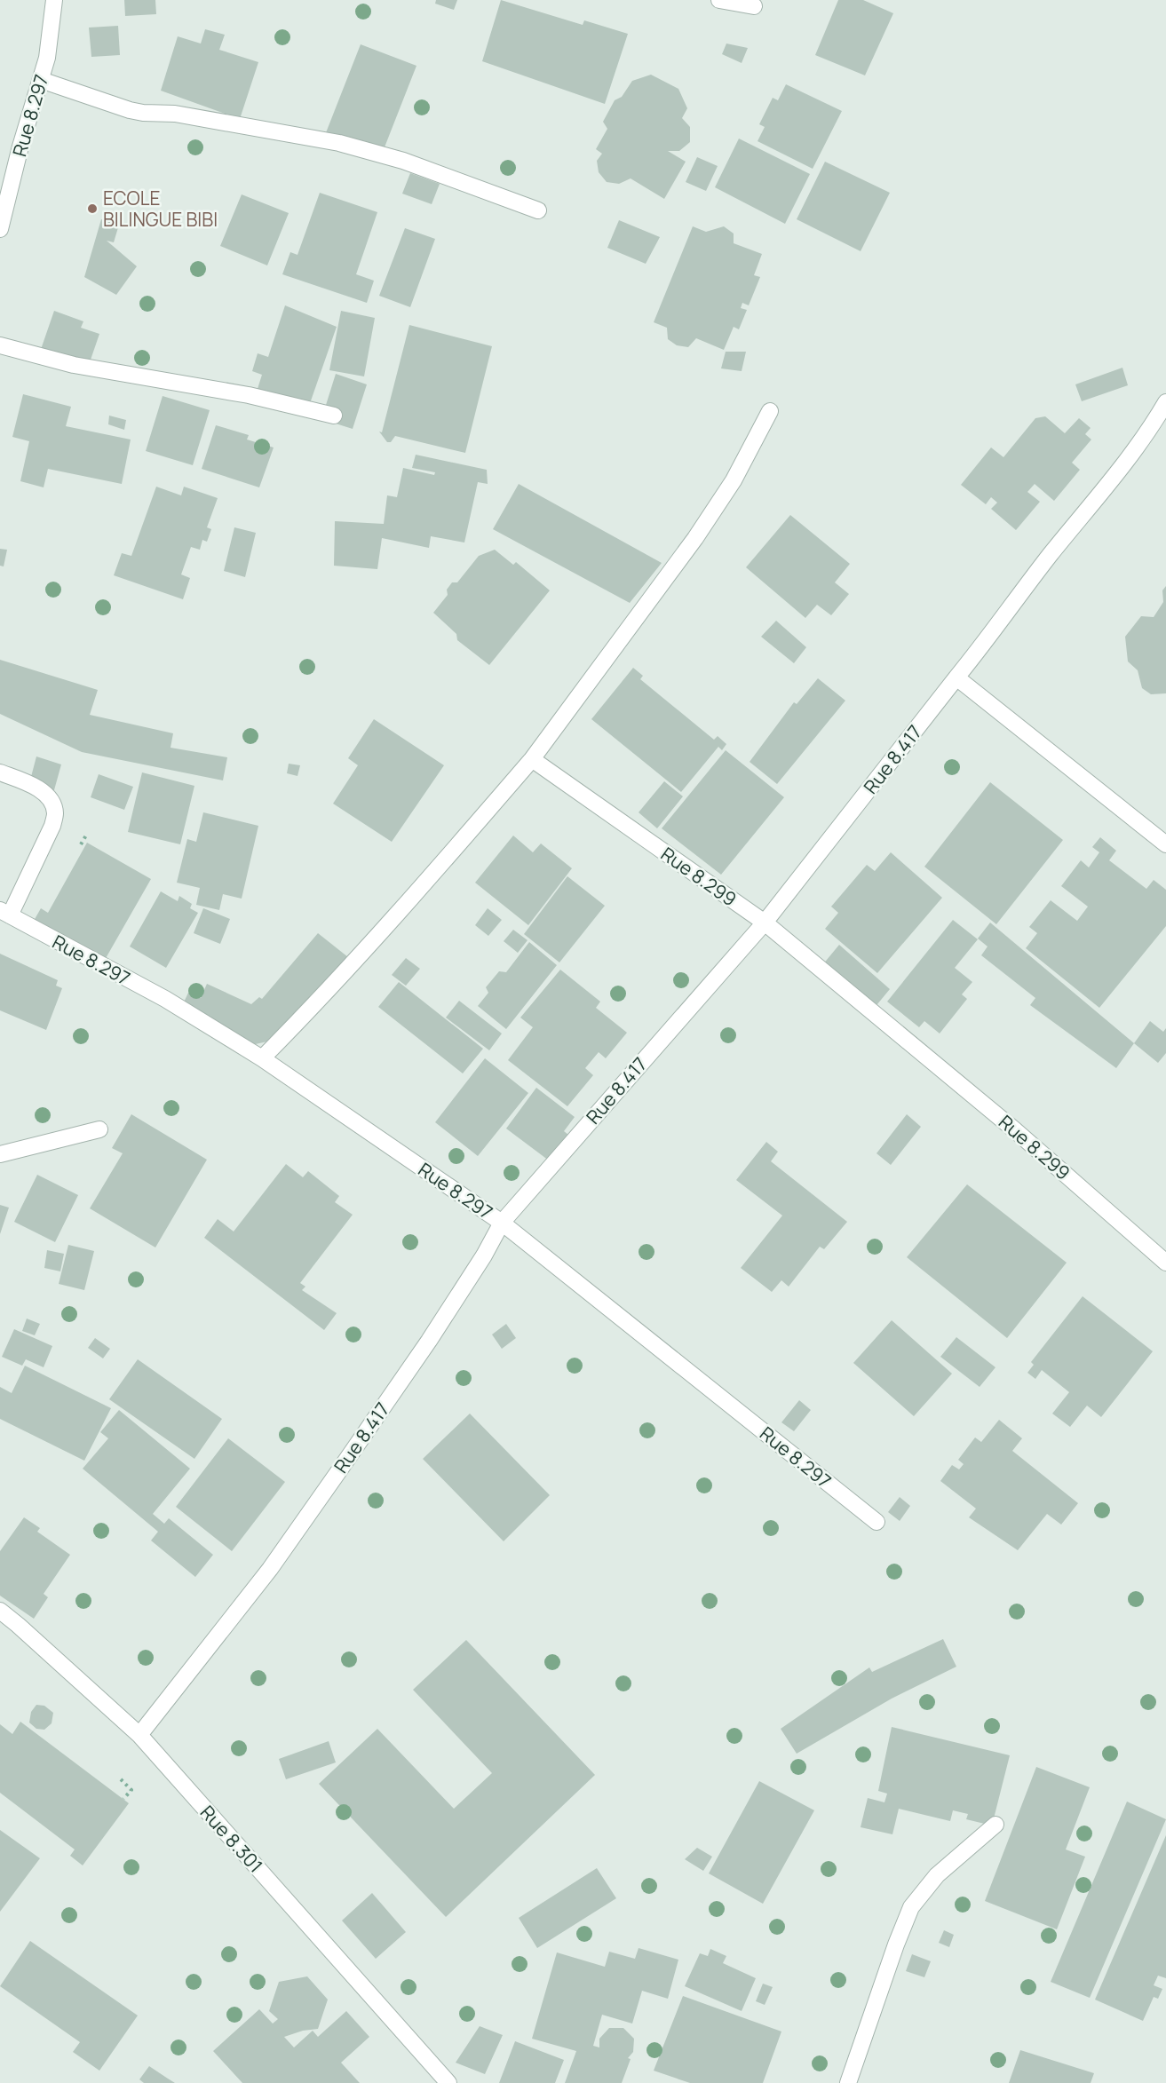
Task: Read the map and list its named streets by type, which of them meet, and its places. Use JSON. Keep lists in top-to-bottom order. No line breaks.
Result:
{"streets":{"street":["Rue 8.297","Rue 8.417","Rue 8.299","Rue 8.301"]},"crossings":[["Rue 8.297","Rue 8.417"],["Rue 8.417","Rue 8.299"],["Rue 8.417","Rue 8.301"]],"places":["ECOLE BILINGUE BIBI"]}
